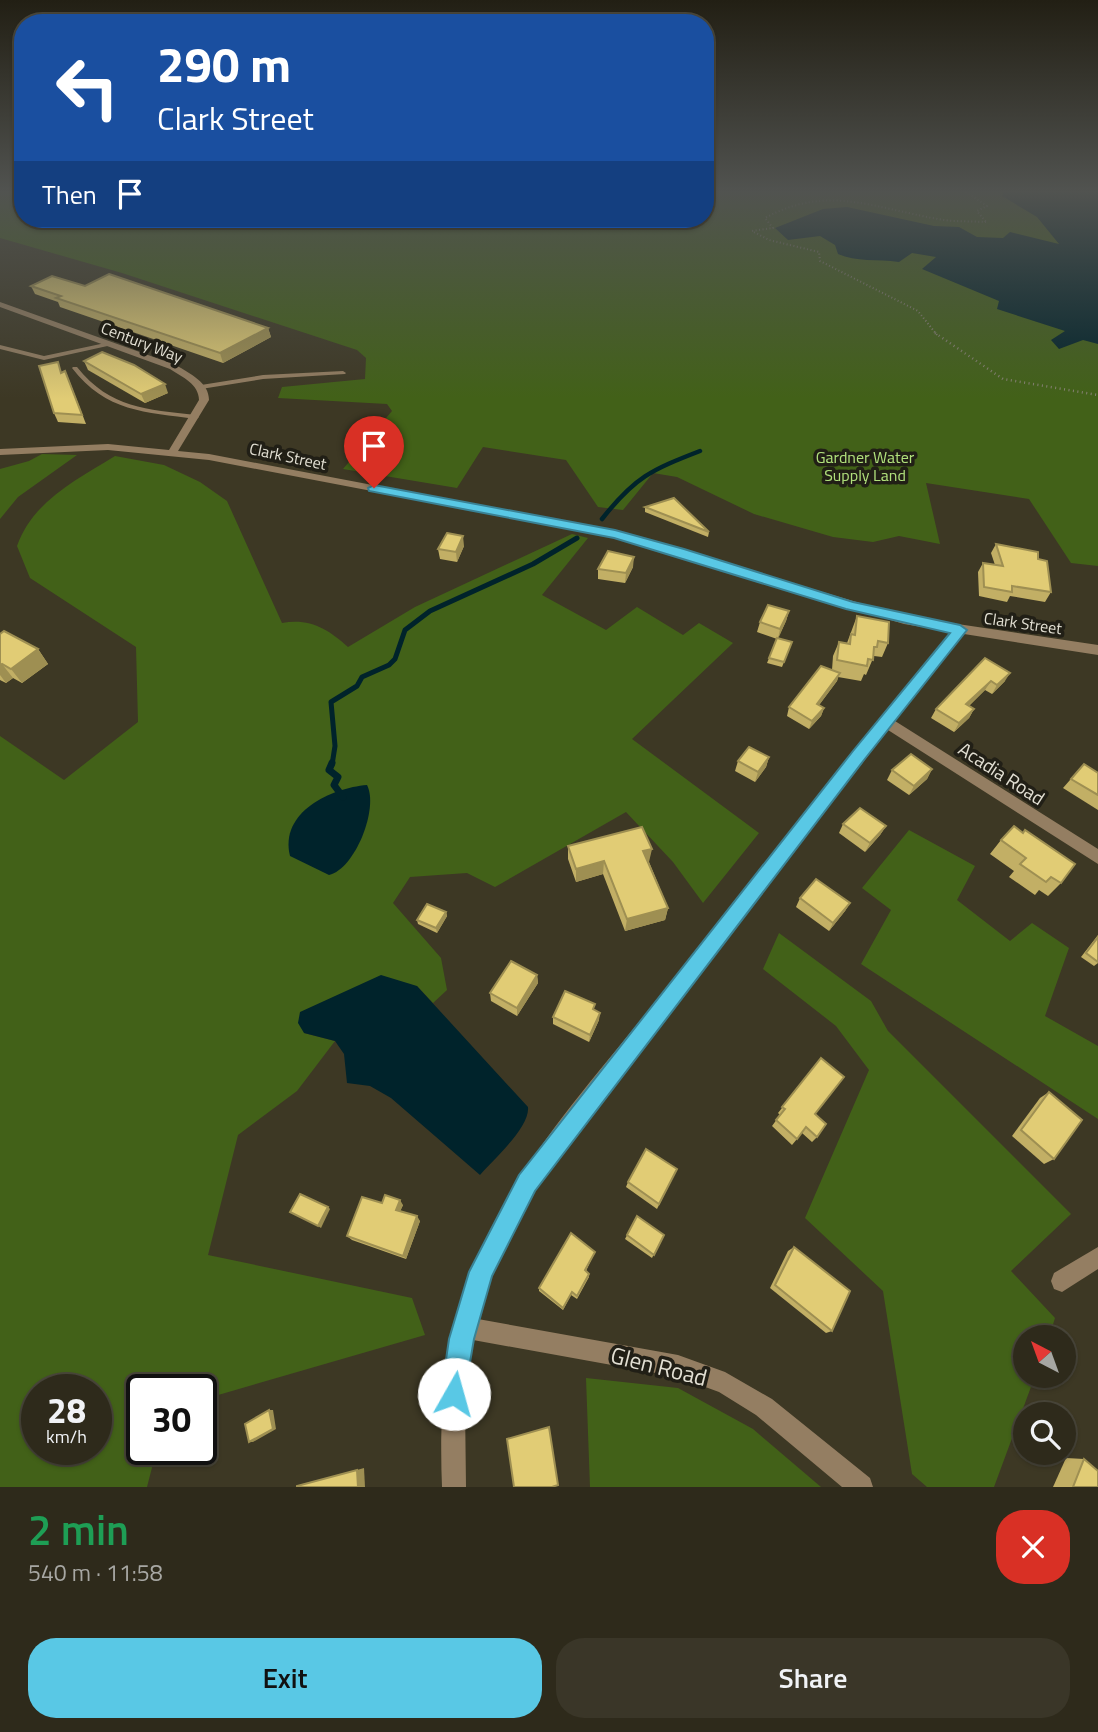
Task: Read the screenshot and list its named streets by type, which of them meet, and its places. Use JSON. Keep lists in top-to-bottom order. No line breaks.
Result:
{"streets":{"street":["Century Way","Clark Street","Acadia Road","Glen Road"]},"parks":["Gardner Water Supply Land"],"north":"top left","page":{"turn":["290 m","Clark Street"],"then":"Then","speed":"28 km/h","limit":"30","heading":["2 min","540 m · 11:58"],"buttons":["Exit","Share"]}}
